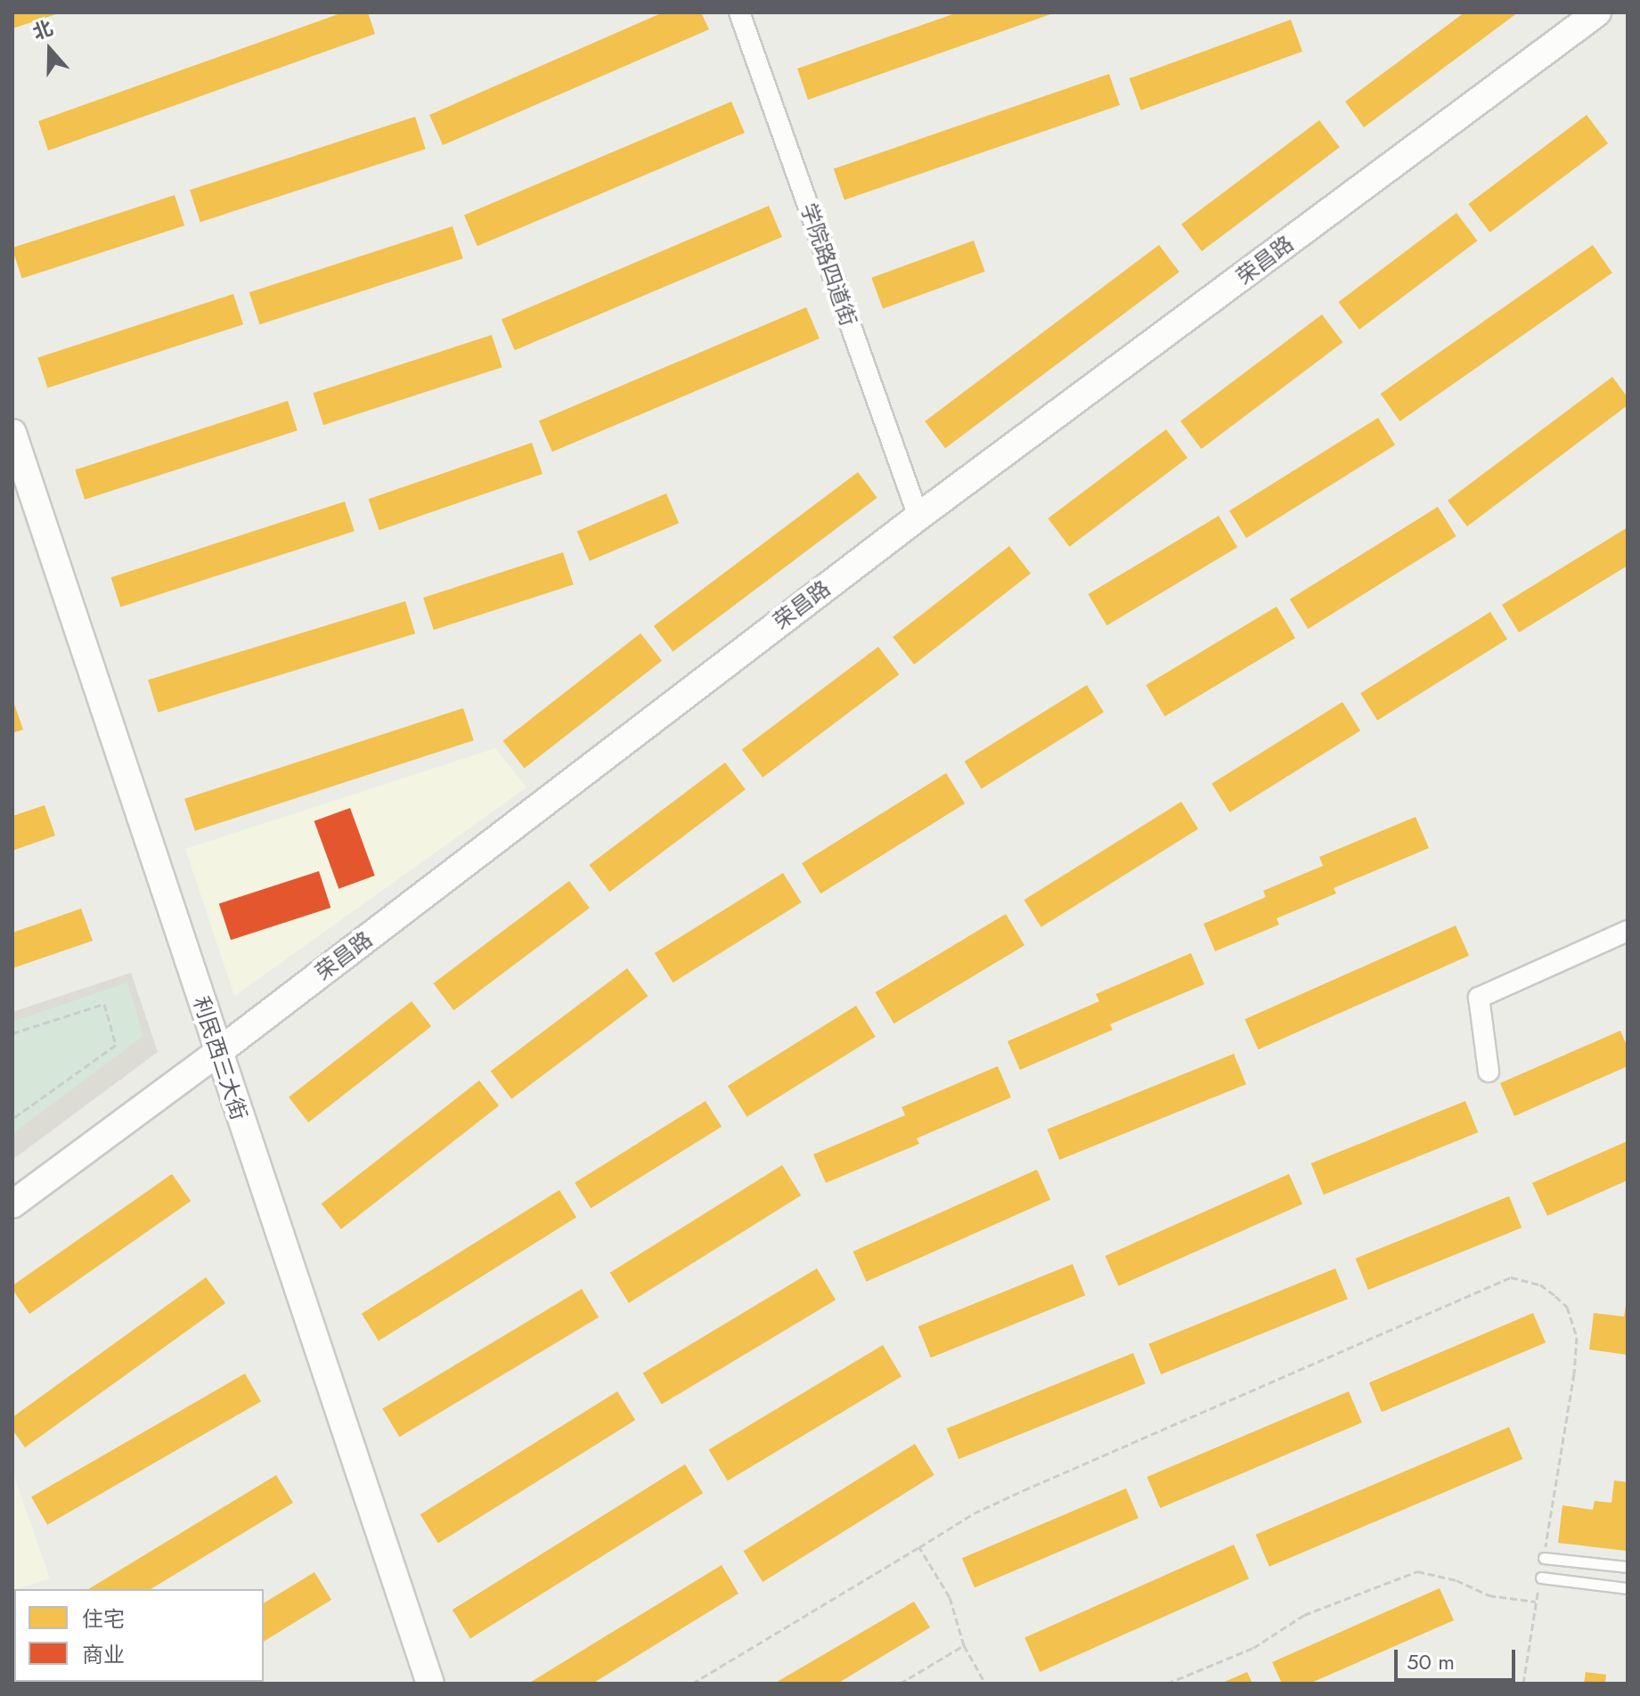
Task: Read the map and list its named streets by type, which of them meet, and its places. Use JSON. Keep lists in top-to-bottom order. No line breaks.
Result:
{"streets":{"main road":["荣昌路","利民西三大街"],"street":["学院路四道街"]},"crossings":[["荣昌路","学院路四道街"],["荣昌路","利民西三大街"]],"legend":["住宅","商业"],"scale_bar":"50 m","north":"top"}
